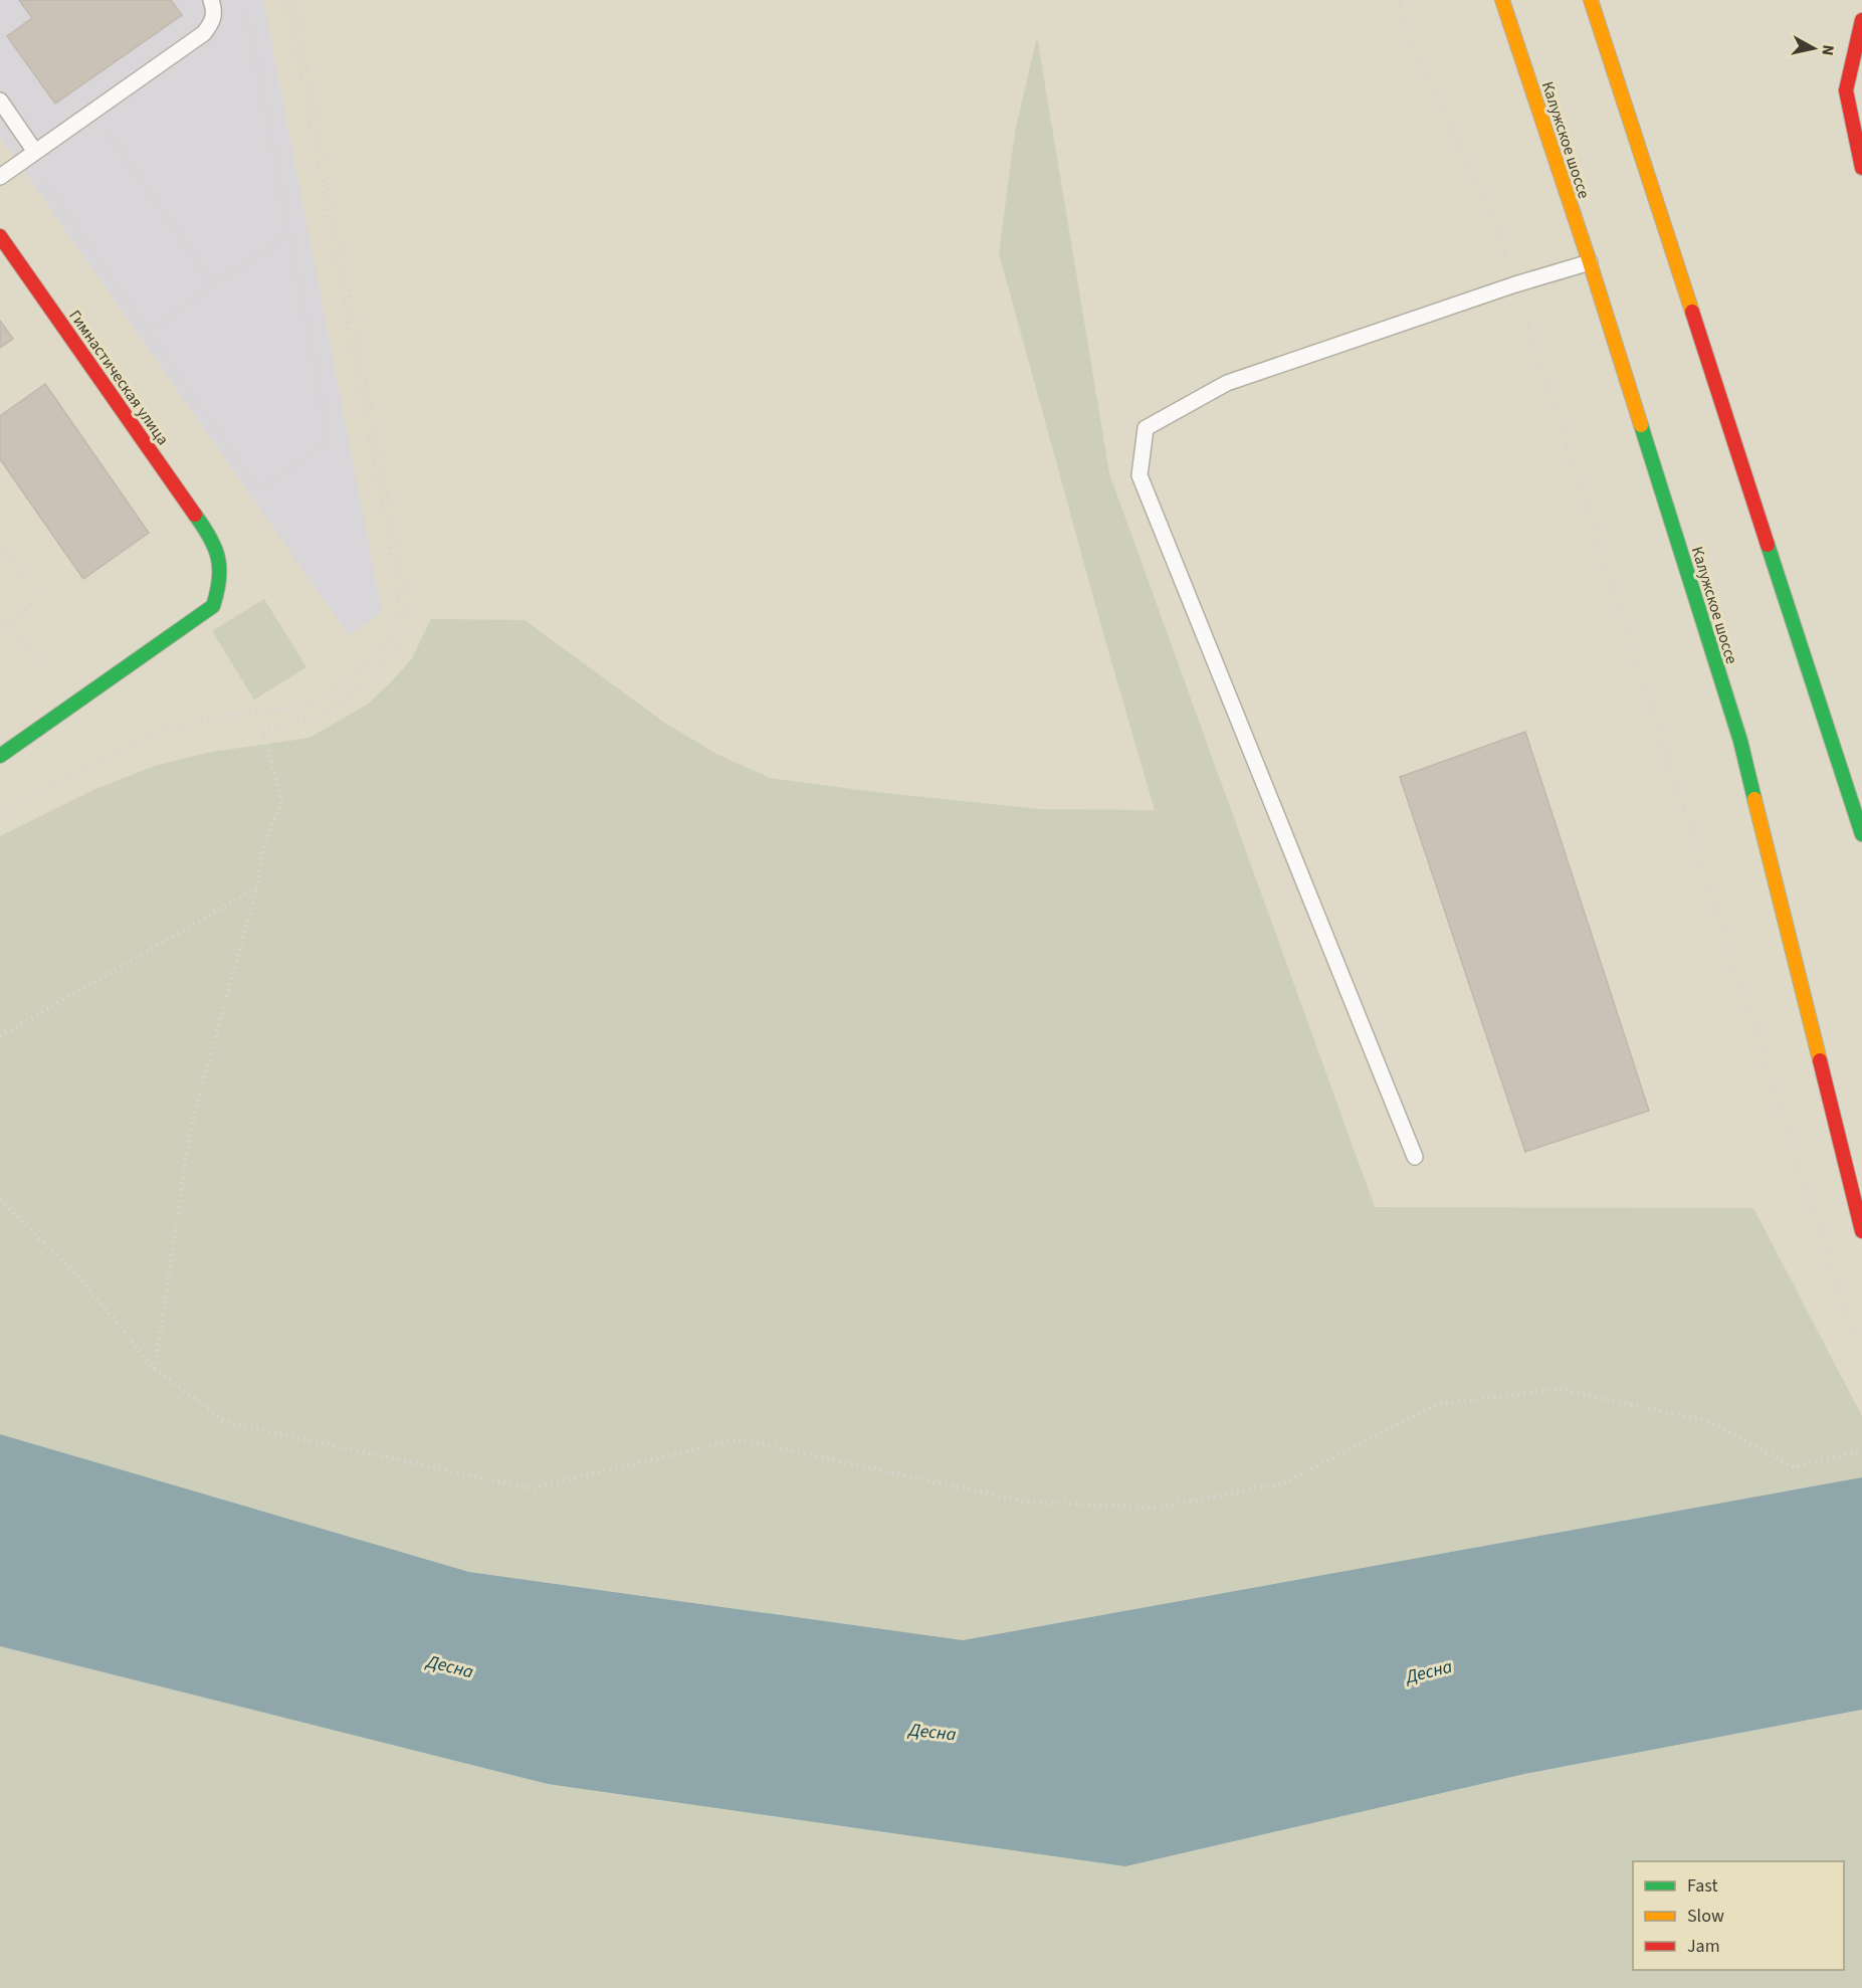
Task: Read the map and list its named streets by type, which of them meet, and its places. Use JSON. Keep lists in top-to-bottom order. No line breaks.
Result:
{"streets":{"main road":["Калужское шоссе","Гимнастическая улица"]},"water":["Десна"],"legend":["Fast","Slow","Jam"],"north":"right"}
